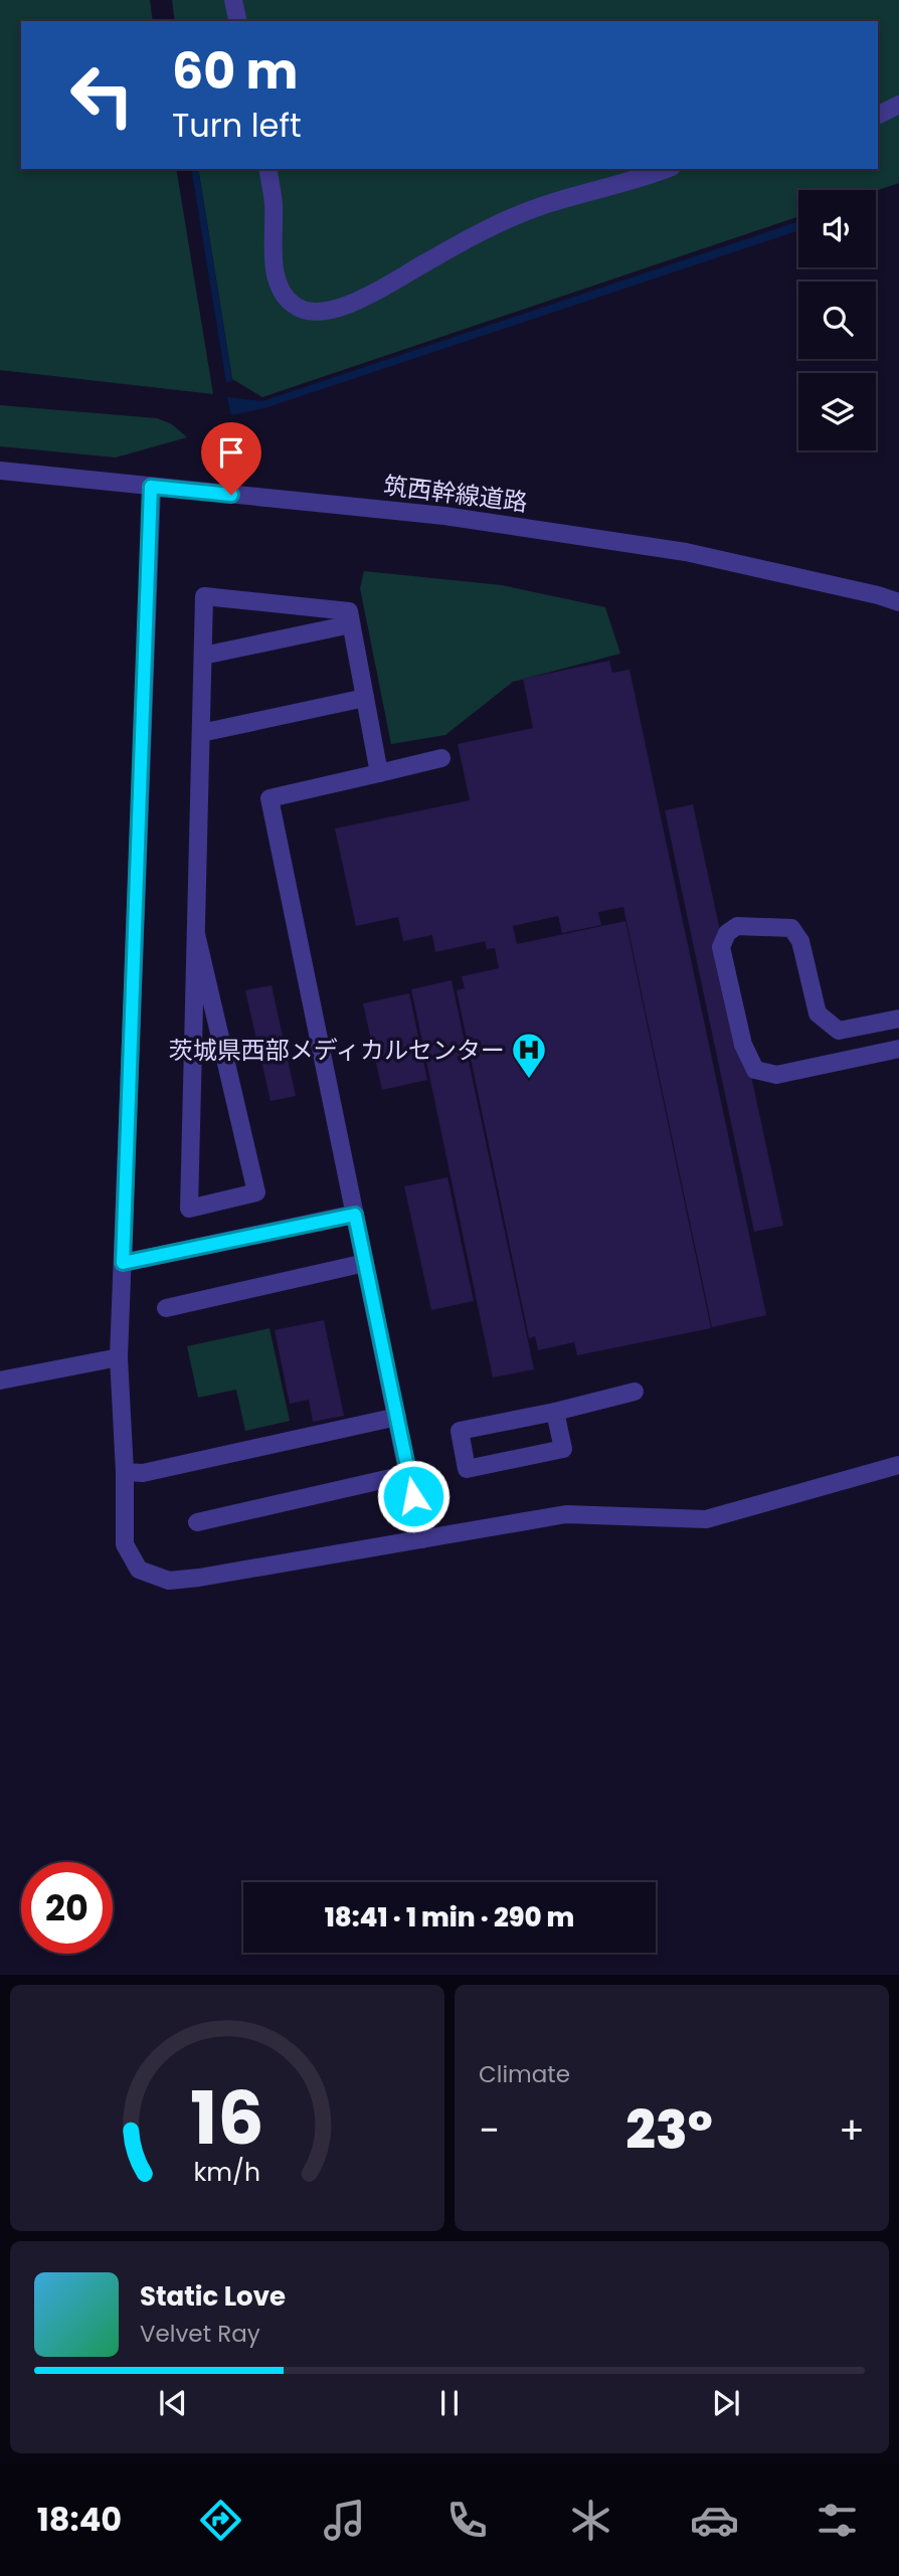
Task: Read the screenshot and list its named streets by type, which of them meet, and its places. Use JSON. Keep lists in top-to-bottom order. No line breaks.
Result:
{"streets":{"street":["筑西幹線道路"]},"places":{"hospital":["茨城県西部メディカルセンター"]},"page":{"turn":["60 m","Turn left"],"limit":"20","trip":"18:41 · 1 min · 290 m","tile":"Climate","heat":["−","23°","+"],"song":["Static Love","Velvet Ray"],"tabs":"18:40","gauge":["16","km/h"]}}
